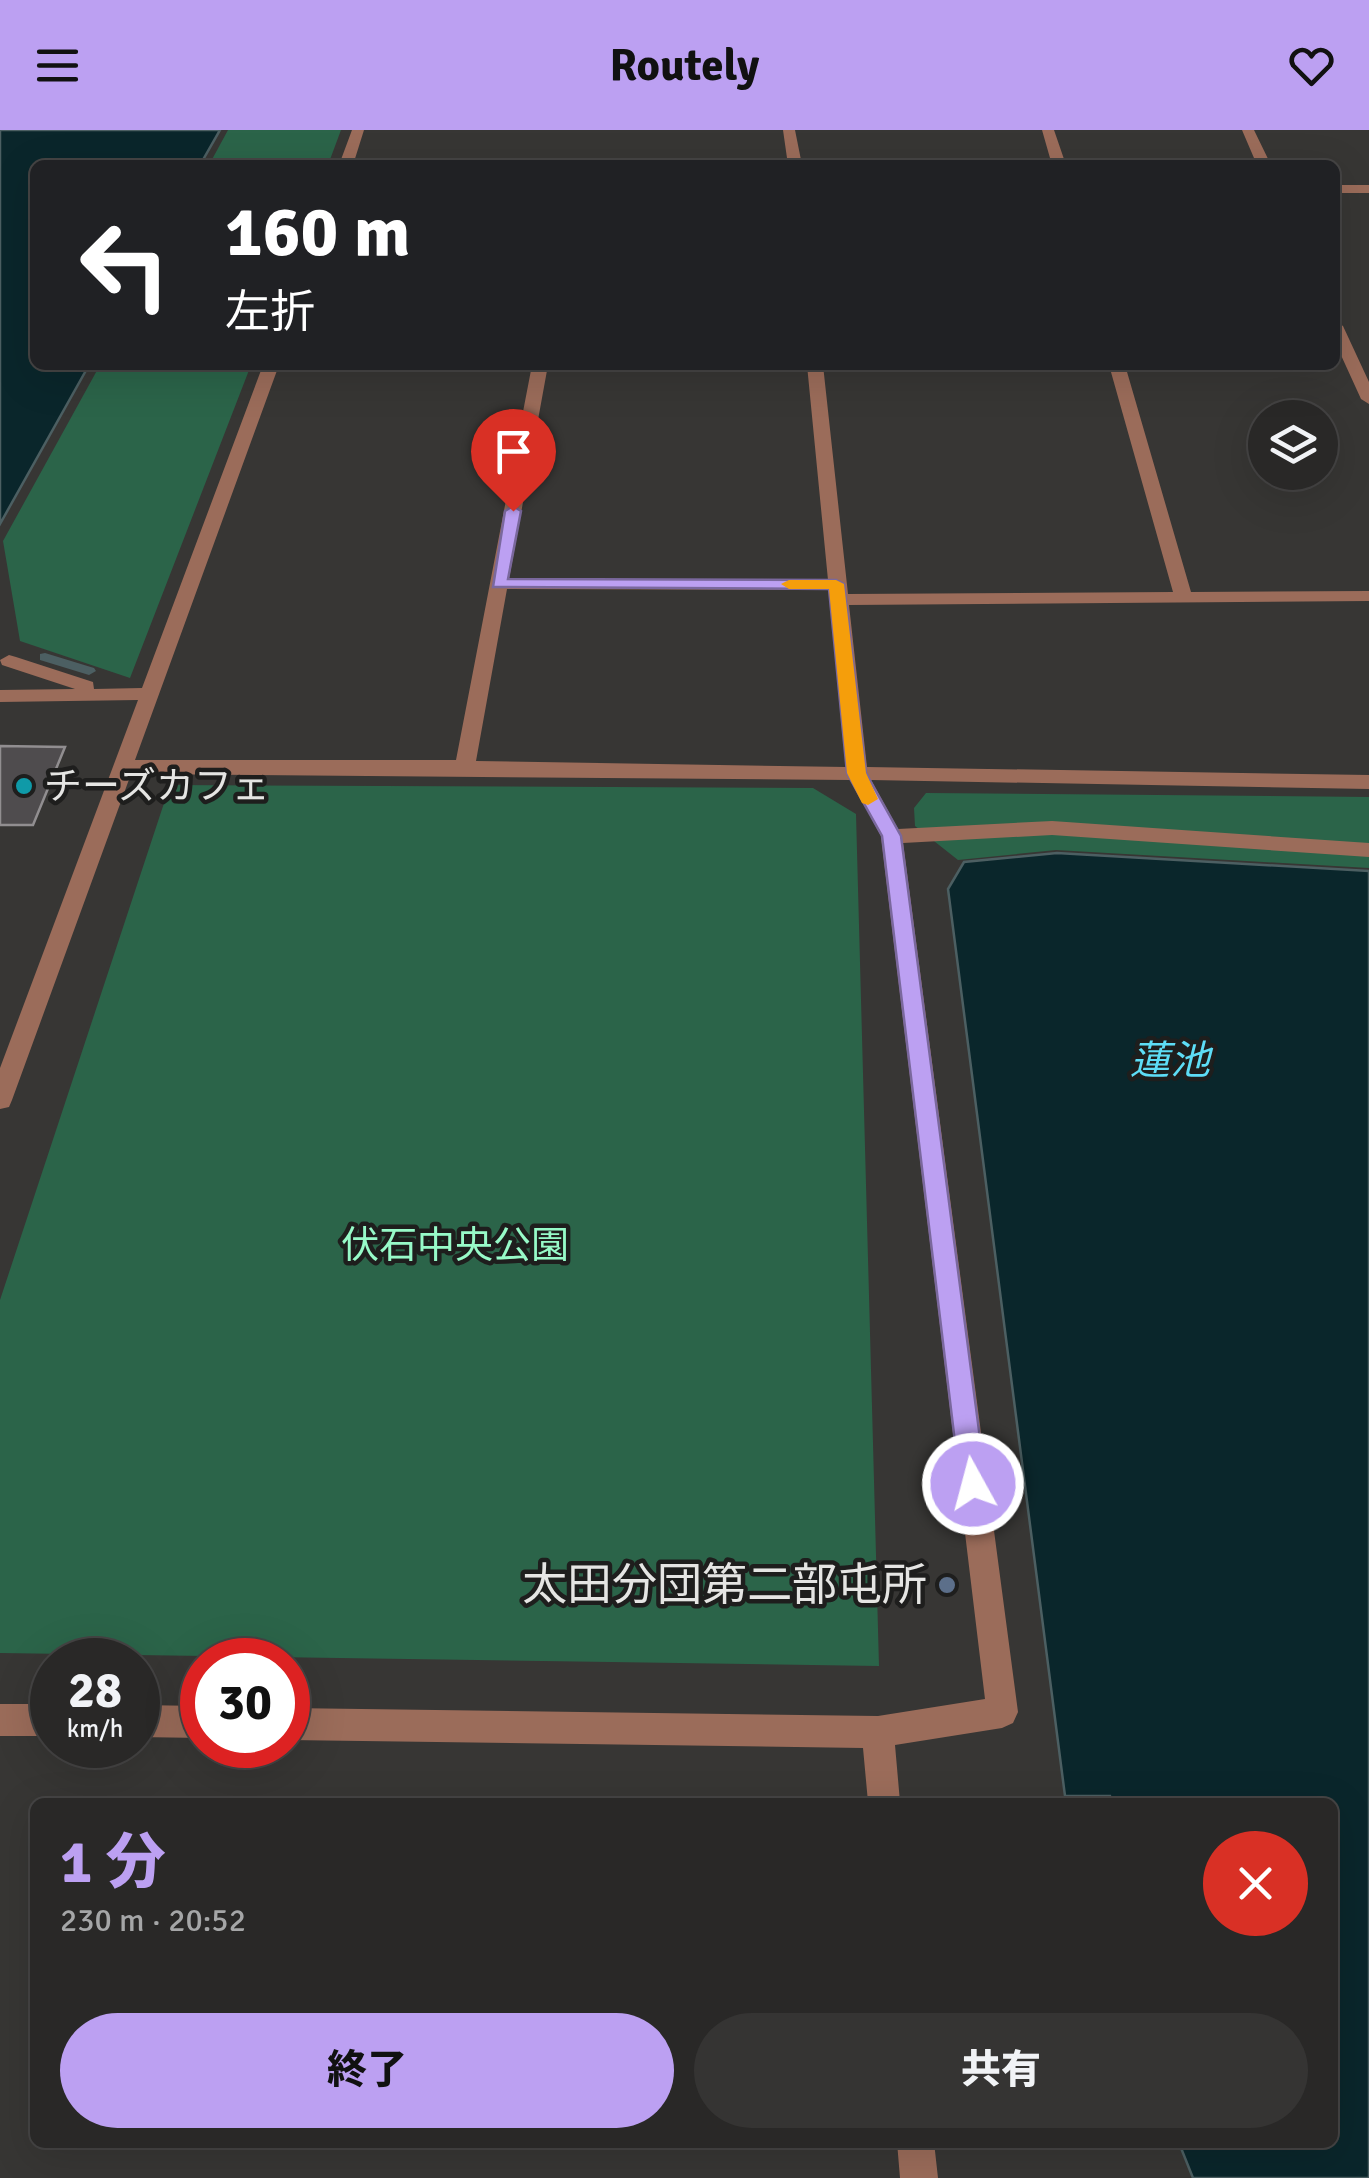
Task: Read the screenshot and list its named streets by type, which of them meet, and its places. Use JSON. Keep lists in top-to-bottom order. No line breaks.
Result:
{"water":["蓮池"],"parks":["伏石中央公園"],"places":["チーズカフェ","太田分団第二部屯所"],"page":{"header":"Routely","turn":["160 m","左折"],"speed":"28 km/h","limit":"30","heading":["1 分","230 m · 20:52"],"buttons":["終了","共有"]}}
